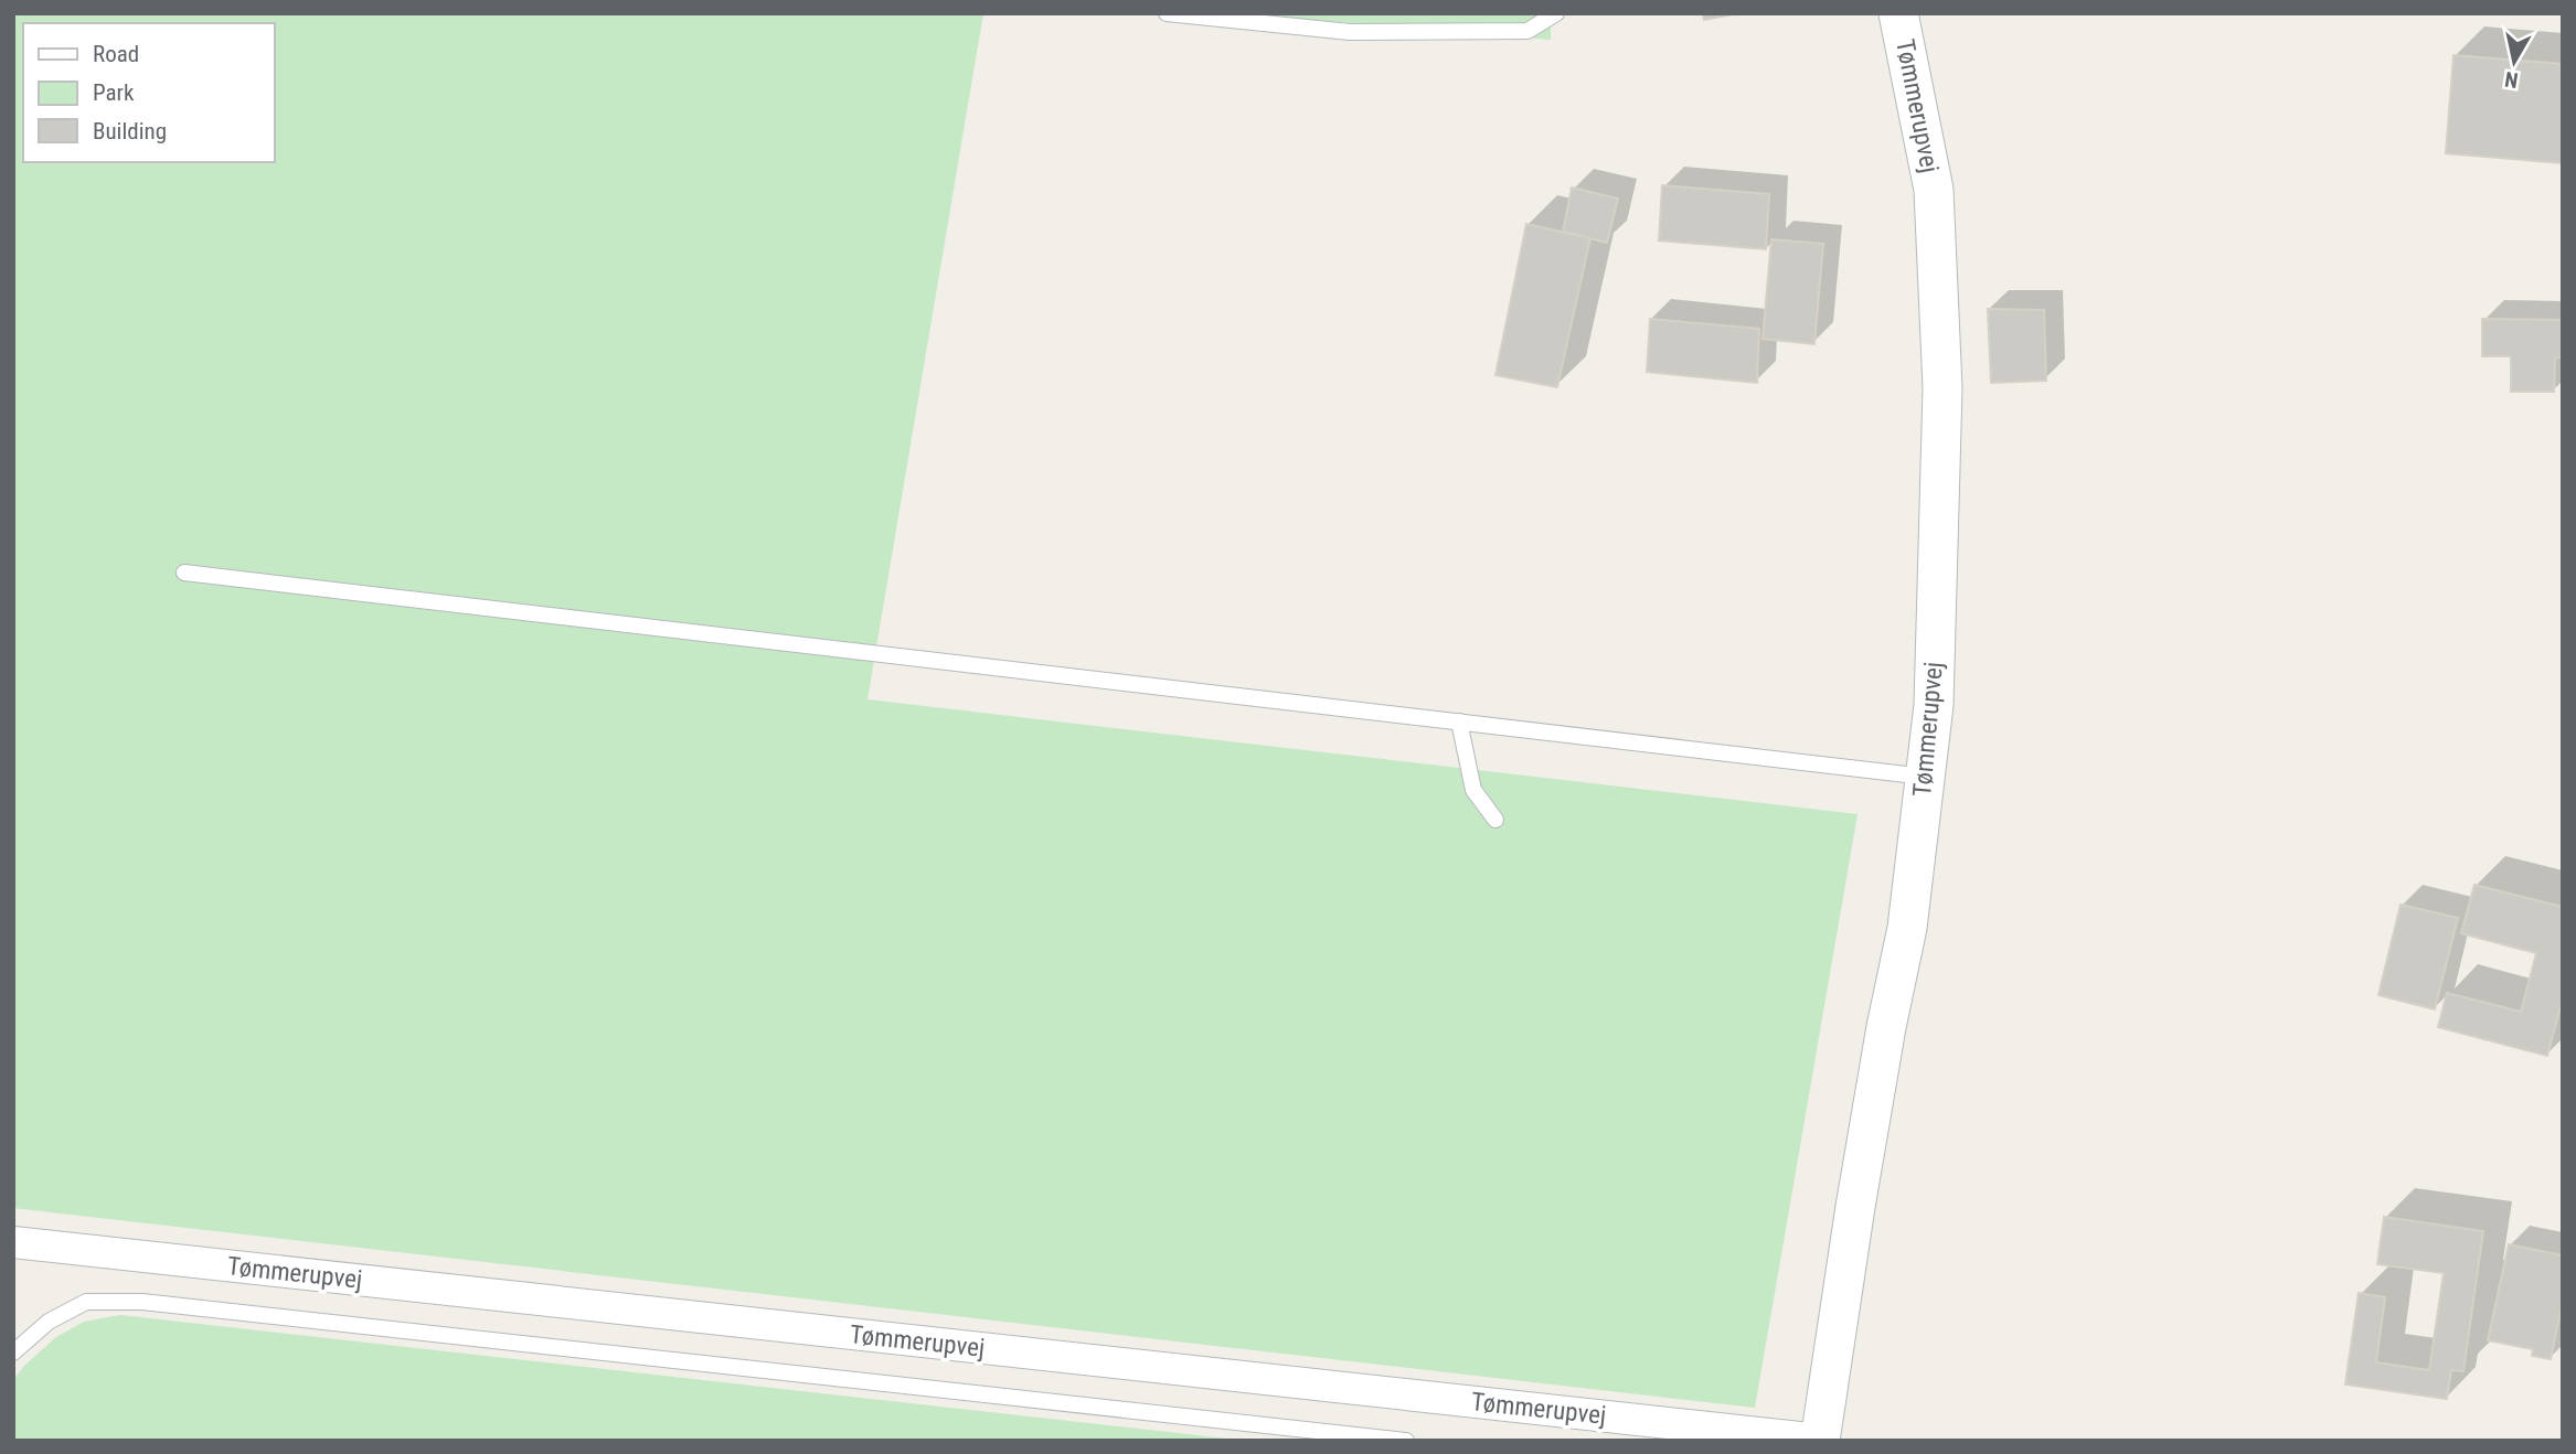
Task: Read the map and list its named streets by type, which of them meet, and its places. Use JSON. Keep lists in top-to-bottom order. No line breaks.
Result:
{"streets":{"street":["Tømmerupvej"]},"legend":["Road","Park","Building"],"north":"bottom"}
